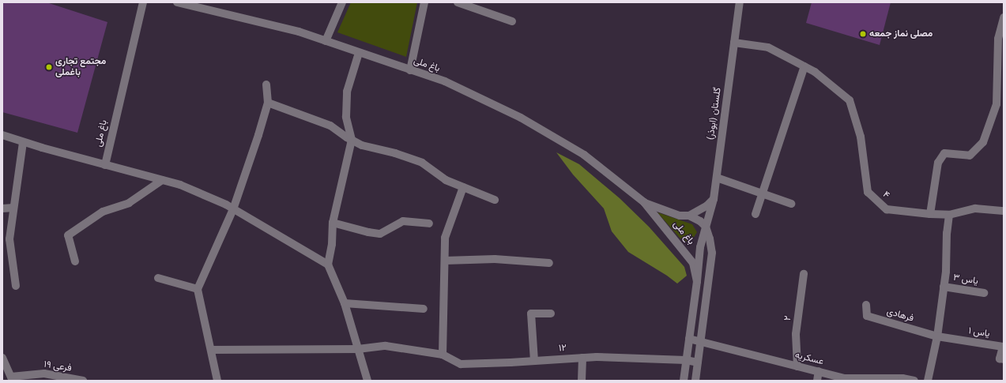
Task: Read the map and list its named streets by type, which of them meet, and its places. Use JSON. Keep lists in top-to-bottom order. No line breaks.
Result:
{"streets":{"street":["باغ ملی","گلستان (ابوذر)","۴","یاس ۳","فرهادی","۲","یاس ۱","۱۲","عسکریه","فرعی ۱۹"]},"crossings":[["باغ ملی","گلستان (ابوذر)"],["گلستان (ابوذر)","۴"],["گلستان (ابوذر)","۱۲"],["گلستان (ابوذر)","عسکریه"],["فرهادی","یاس ۱"],["۲","عسکریه"]],"places":["مصلی نماز جمعه","مجتمع تجاری باغملی"]}
